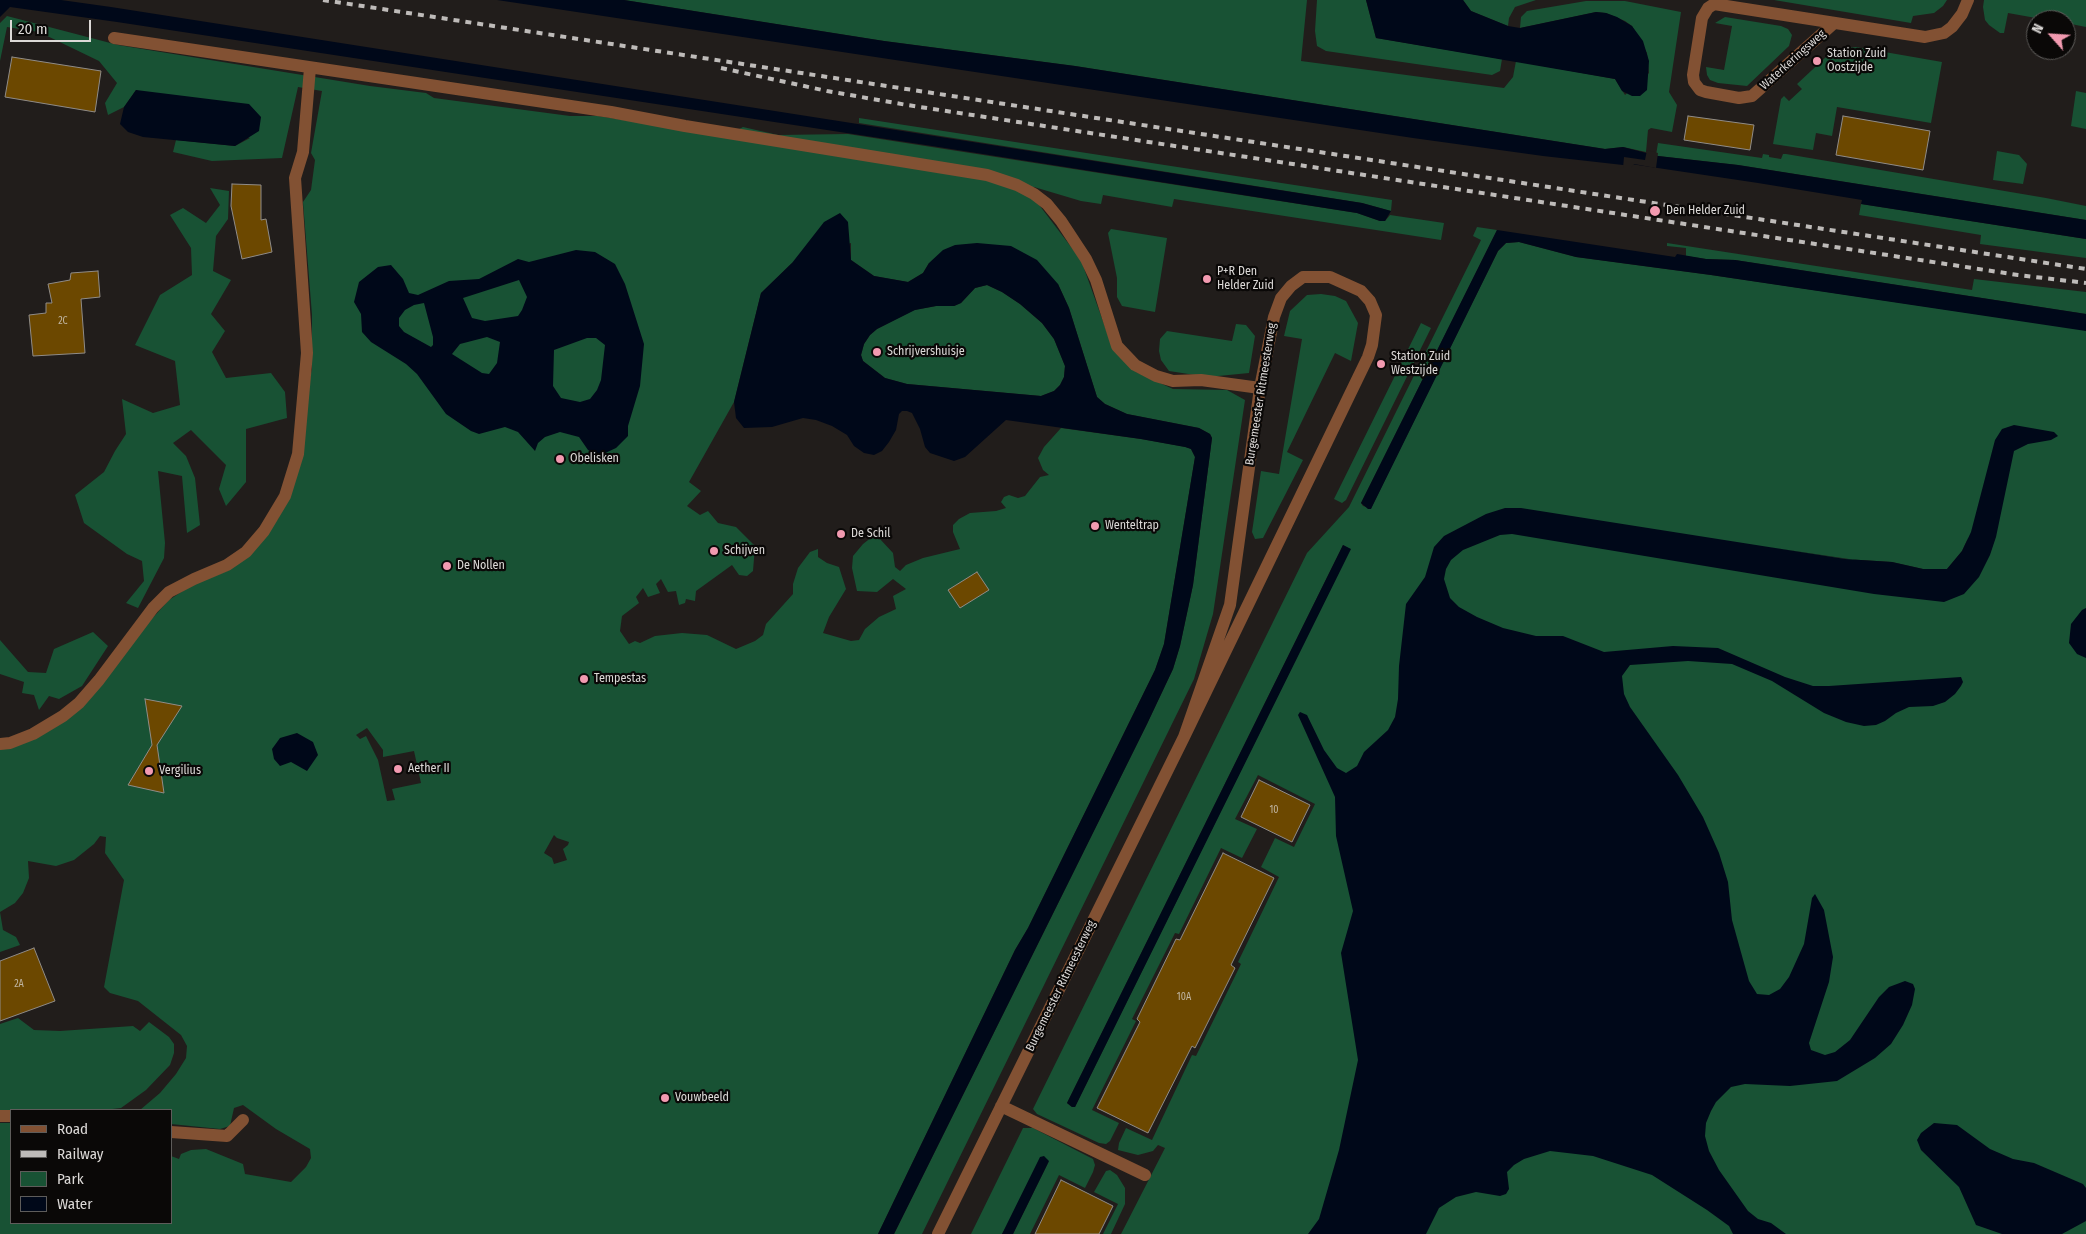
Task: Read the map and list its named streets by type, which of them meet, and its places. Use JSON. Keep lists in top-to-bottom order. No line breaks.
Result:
{"streets":{"street":["Waterkeringsweg","Burgemeester Ritmeesterweg"]},"places":["Station Zuid Oostzijde","Den Helder Zuid","P+R Den Helder Zuid","Schrijvershuisje","Station Zuid Westzijde","Obelisken","Wenteltrap","De Schil","Schijven","De Nollen","Tempestas","Aether II","Vergilius","Vouwbeeld"],"house_numbers":["2C","10","2A","10A"],"legend":["Road","Railway","Park","Water"],"scale_bar":"20 m","north":"top left"}
